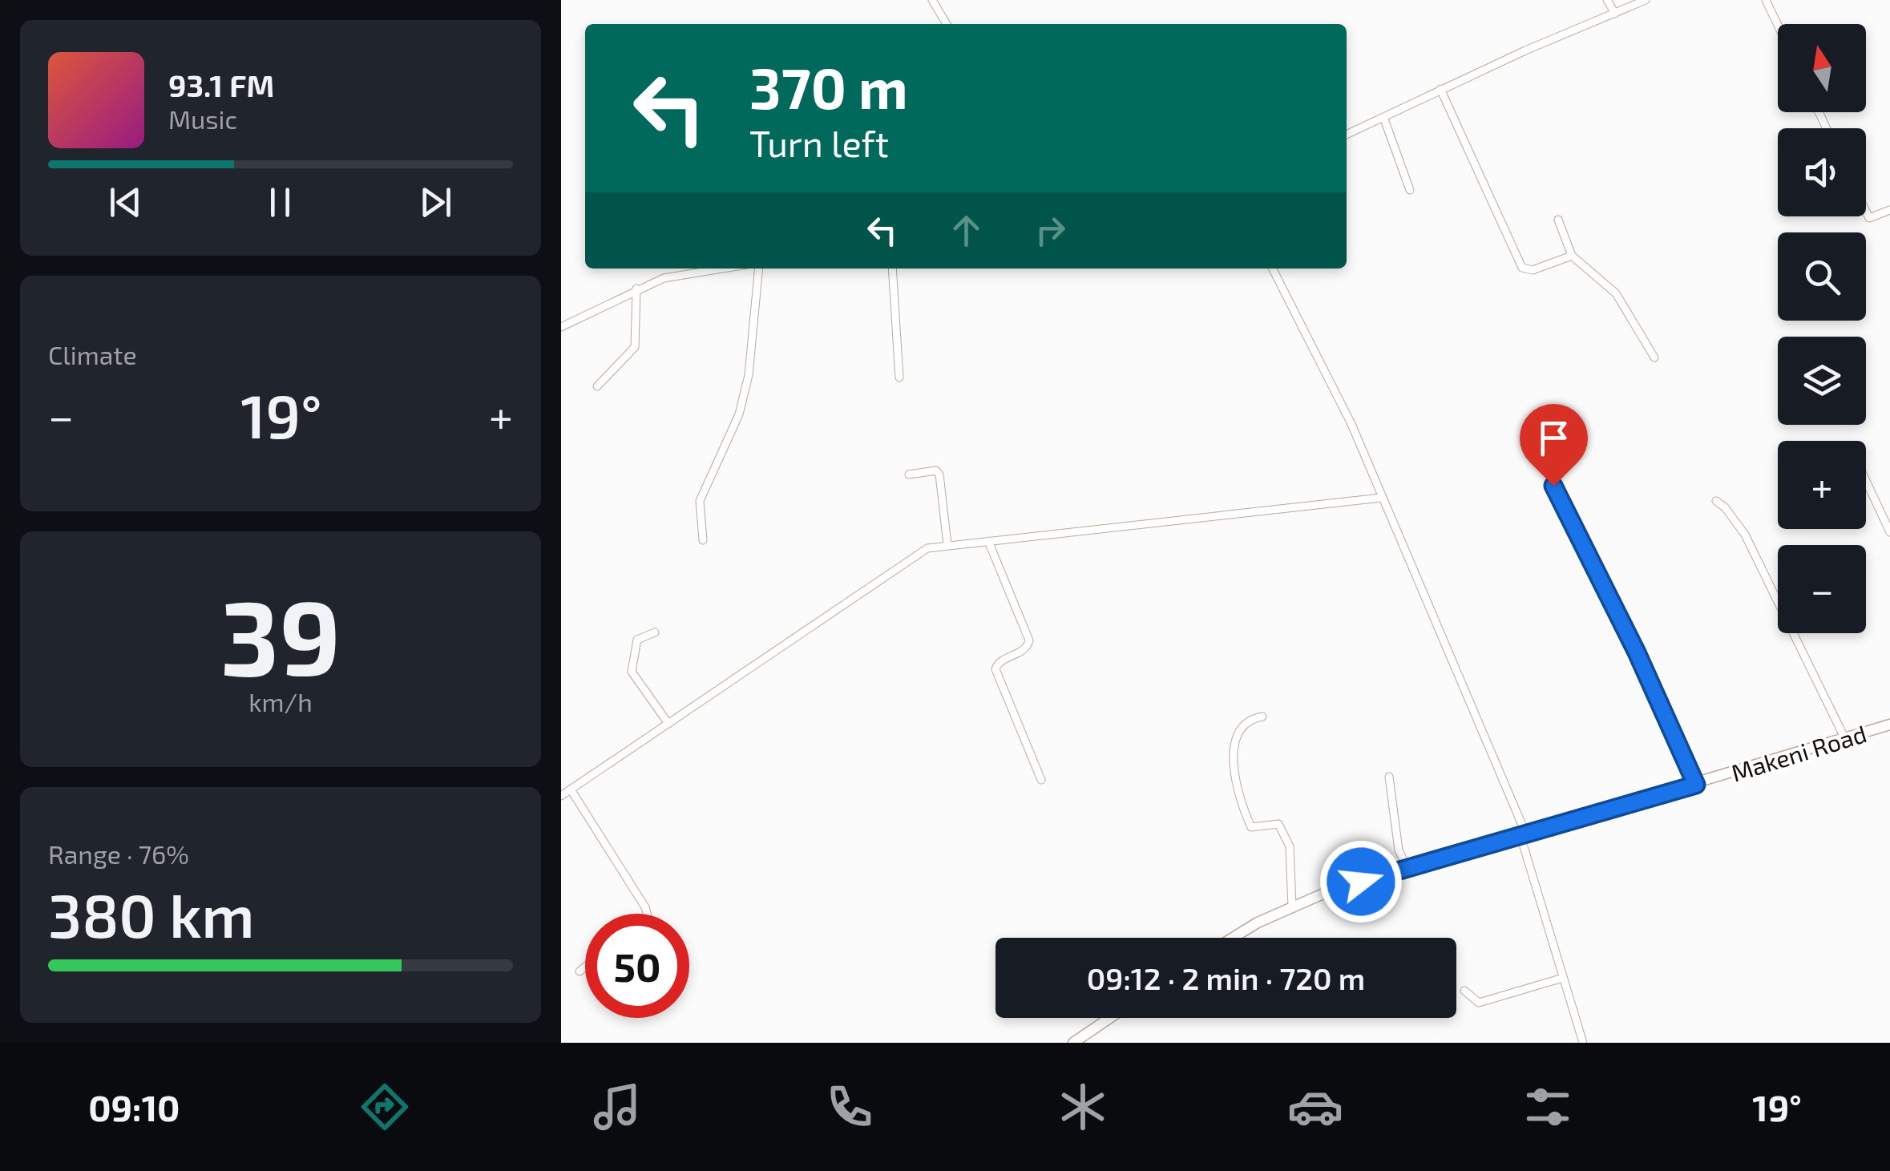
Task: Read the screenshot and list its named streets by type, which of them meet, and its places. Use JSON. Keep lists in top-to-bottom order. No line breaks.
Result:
{"streets":{"main road":["Makeni Road"]},"north":"top","page":{"map_buttons":["+","−"],"turn":["370 m","Turn left"],"song":["93.1 FM","Music"],"tile":["Climate",["39","km/h"],["Range · 76%","380 km"]],"heat":["−","19°","+"],"limit":"50","trip":"09:12 · 2 min · 720 m","tabs":["09:10","19°"]}}
